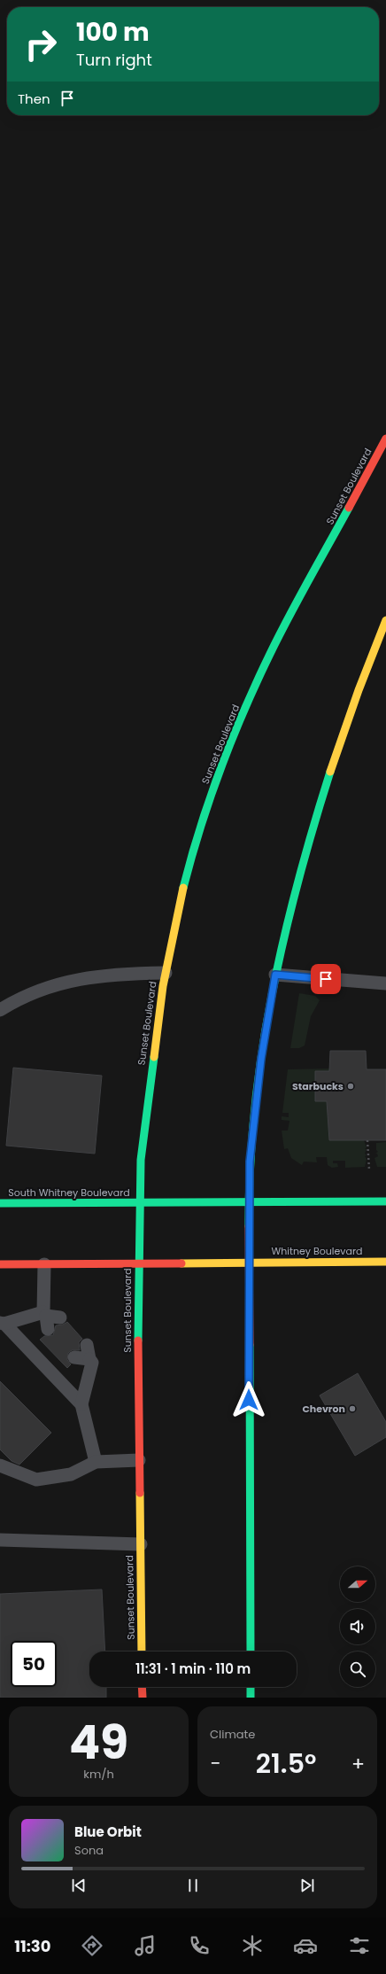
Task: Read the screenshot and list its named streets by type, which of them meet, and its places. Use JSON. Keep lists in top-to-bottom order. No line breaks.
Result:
{"streets":{"main road":["Sunset Boulevard","South Whitney Boulevard","Whitney Boulevard"]},"crossings":[["Sunset Boulevard","South Whitney Boulevard"],["Sunset Boulevard","Whitney Boulevard"]],"places":["Starbucks","Chevron"],"north":"right","page":{"turn":["100 m","Turn right"],"then":"Then","limit":"50","trip":"11:31 · 1 min · 110 m","tile":[["49","km/h"],"Climate"],"heat":["−","21.5°","+"],"song":["Blue Orbit","Sona"],"tabs":"11:30"}}
